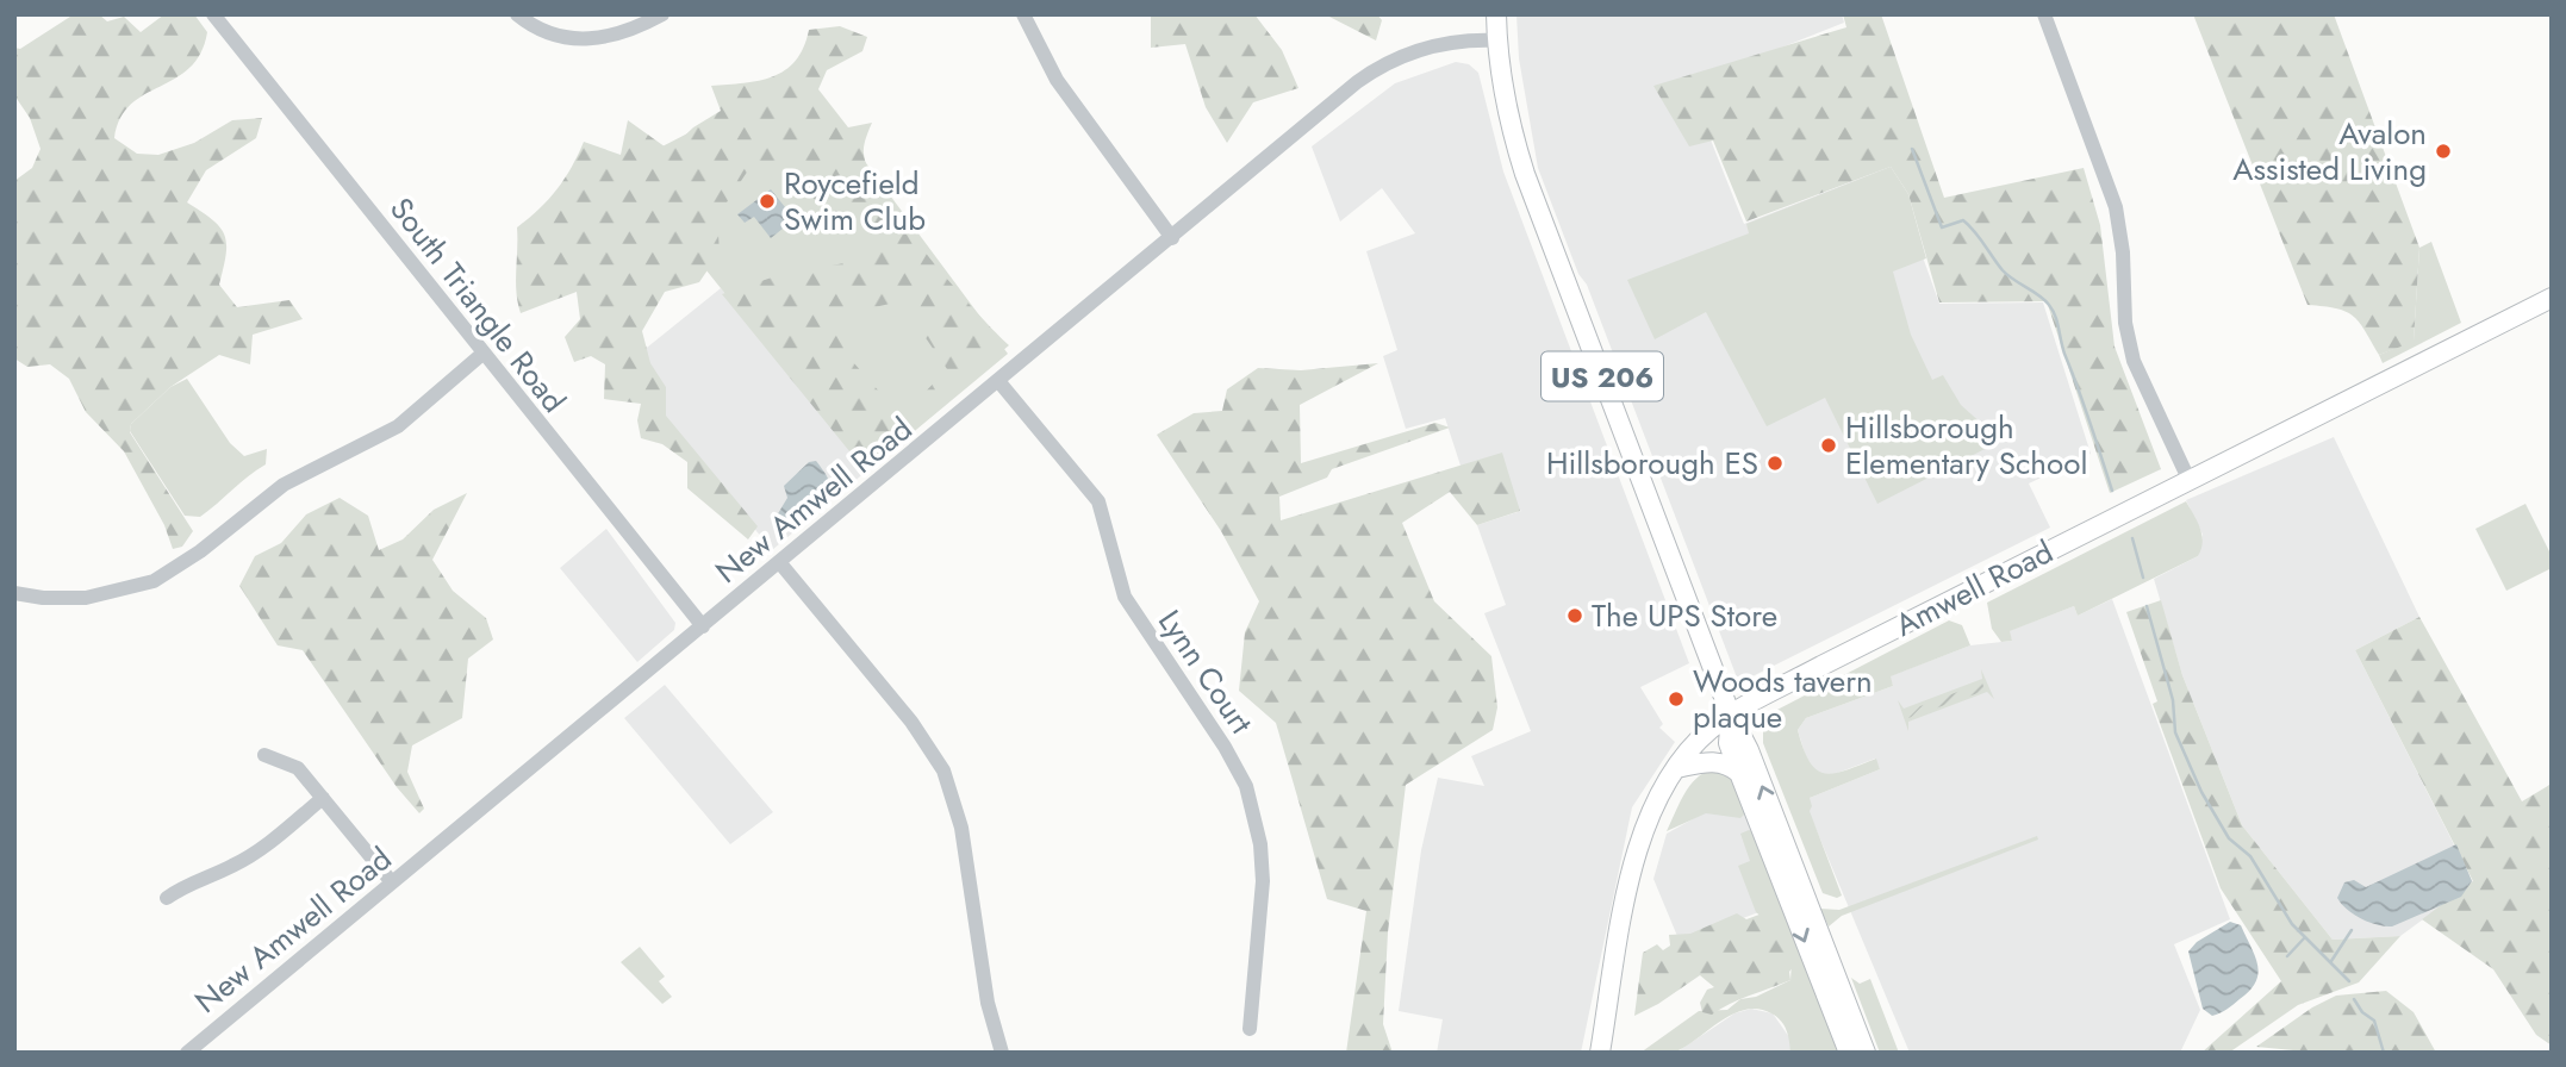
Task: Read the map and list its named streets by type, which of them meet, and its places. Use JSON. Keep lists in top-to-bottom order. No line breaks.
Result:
{"streets":{"main road":["US 206","Amwell Road"],"street":["South Triangle Road","New Amwell Road","Lynn Court"]},"crossings":[["South Triangle Road","New Amwell Road"],["US 206","New Amwell Road"],["US 206","Amwell Road"],["New Amwell Road","Lynn Court"]],"places":["Avalon Assisted Living","Roycefield Swim Club","Hillsborough Elementary School","Hillsborough ES","The UPS Store","Woods tavern plaque"]}
